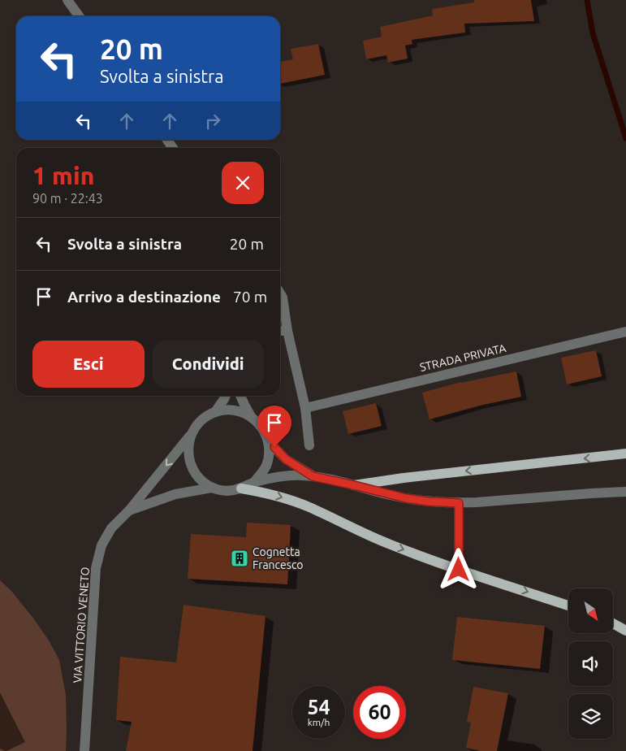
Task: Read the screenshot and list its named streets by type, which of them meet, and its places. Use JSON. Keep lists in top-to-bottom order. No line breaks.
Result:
{"streets":{"street":["STRADA PRIVATA","VIA VITTORIO VENETO"]},"places":{"building":["Cognetta Francesco"]},"north":"bottom right","page":{"turn":["20 m","Svolta a sinistra"],"heading":["1 min","90 m · 22:43"],"list":[{"name":"Svolta a sinistra","value":"20 m"},{"name":"Arrivo a destinazione","value":"70 m"}],"buttons":["Esci","Condividi"],"speed":"54 km/h","limit":"60"}}
